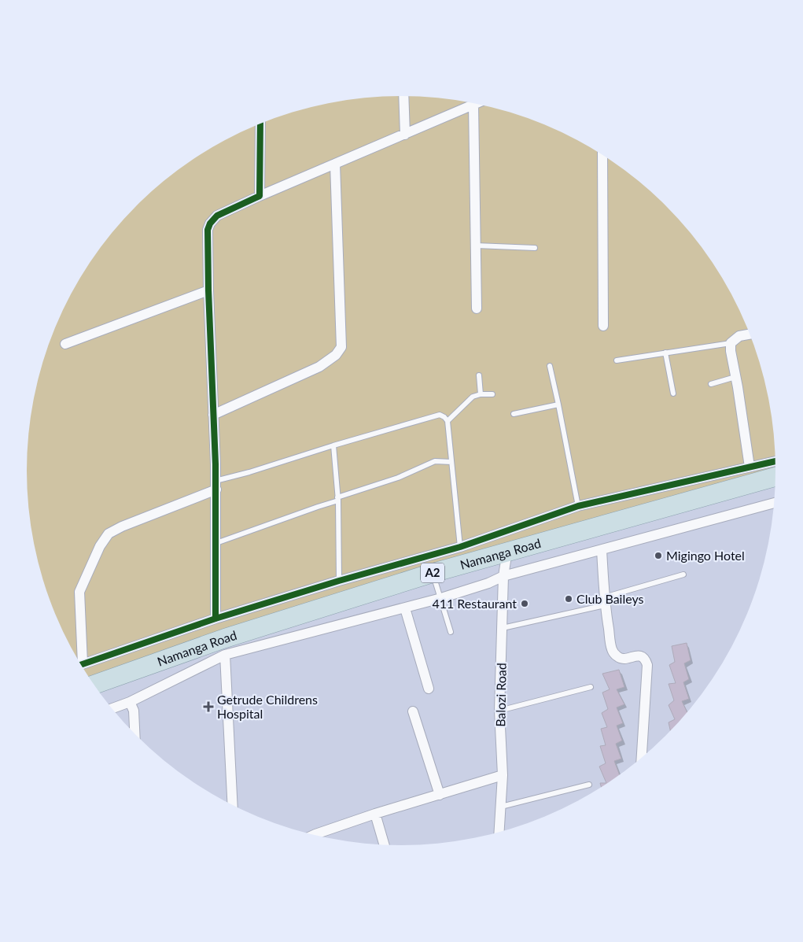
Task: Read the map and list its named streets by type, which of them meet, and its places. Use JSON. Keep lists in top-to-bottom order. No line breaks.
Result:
{"streets":{"highway":["Namanga Road","A2"],"street":["Balozi Road"]},"crossings":[["Namanga Road","Balozi Road"]],"places":{"other":["Migingo Hotel","Club Baileys","411 Restaurant"],"health":["Getrude Childrens Hospital"]}}
